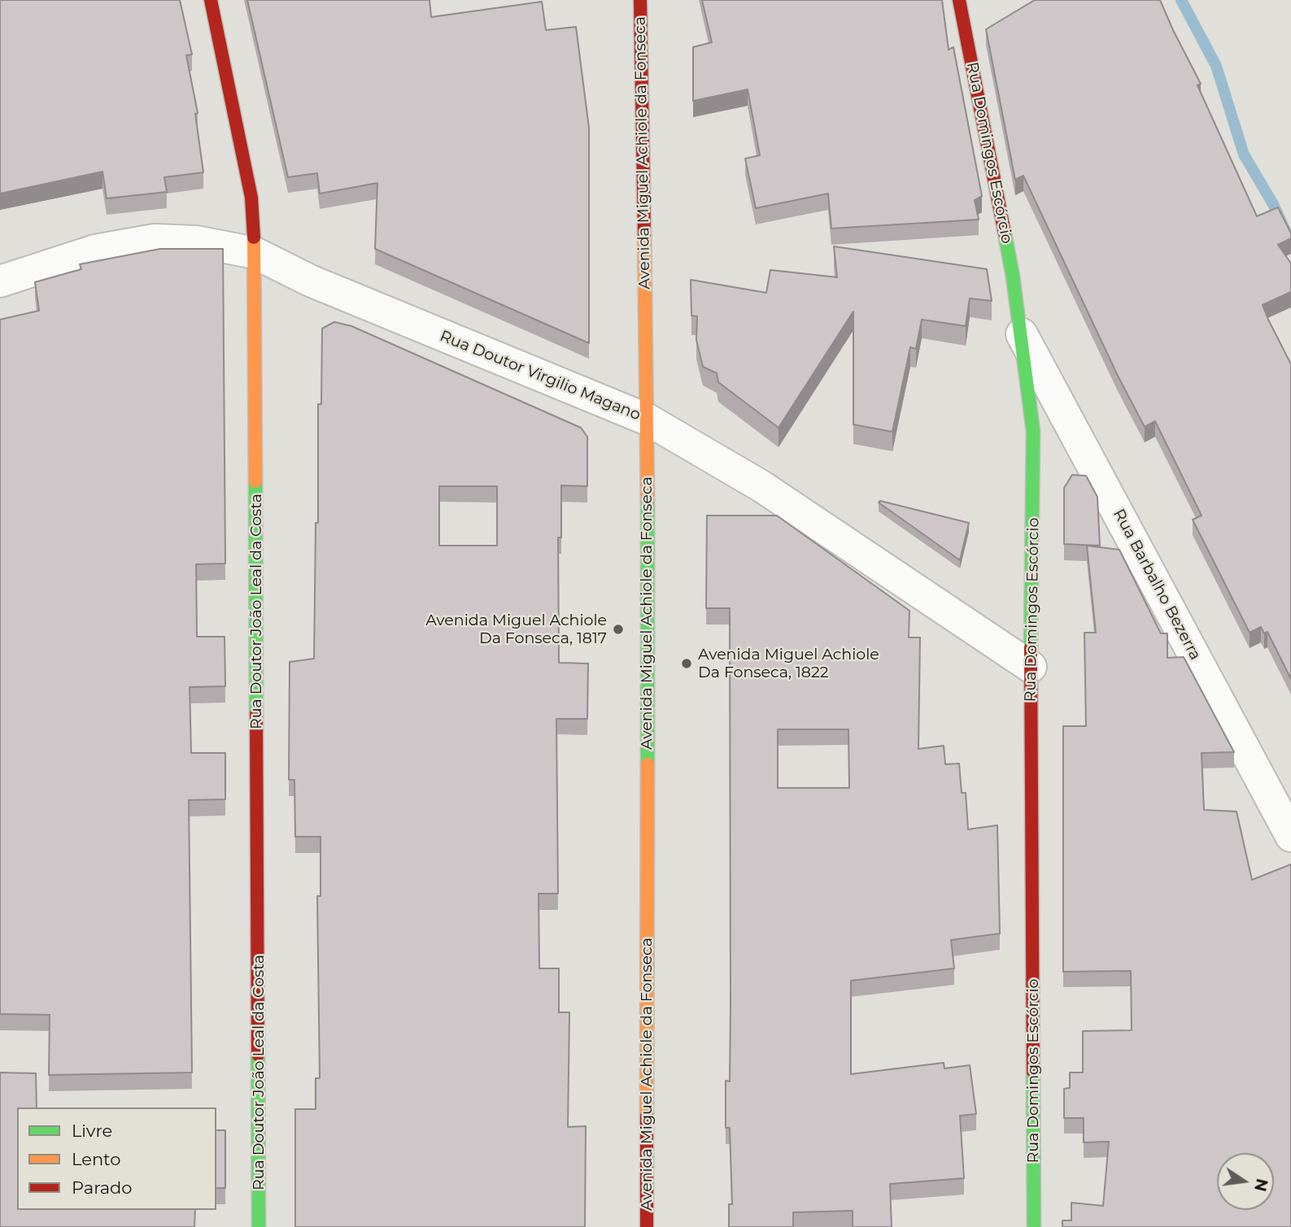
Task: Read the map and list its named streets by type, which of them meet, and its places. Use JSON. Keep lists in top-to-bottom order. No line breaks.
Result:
{"streets":{"street":["Avenida Miguel Achiole da Fonseca","Rua Domingos Escórcio","Rua Doutor Virgilio Magano","Rua Barbalho Bezerra","Rua Doutor João Leal da Costa"]},"crossings":[["Avenida Miguel Achiole da Fonseca","Rua Doutor Virgilio Magano"],["Rua Domingos Escórcio","Rua Doutor Virgilio Magano"],["Rua Domingos Escórcio","Rua Barbalho Bezerra"],["Rua Doutor Virgilio Magano","Rua Doutor João Leal da Costa"]],"places":["Avenida Miguel Achiole Da Fonseca, 1817","Avenida Miguel Achiole Da Fonseca, 1822"],"legend":["Livre","Lento","Parado"],"north":"right"}
